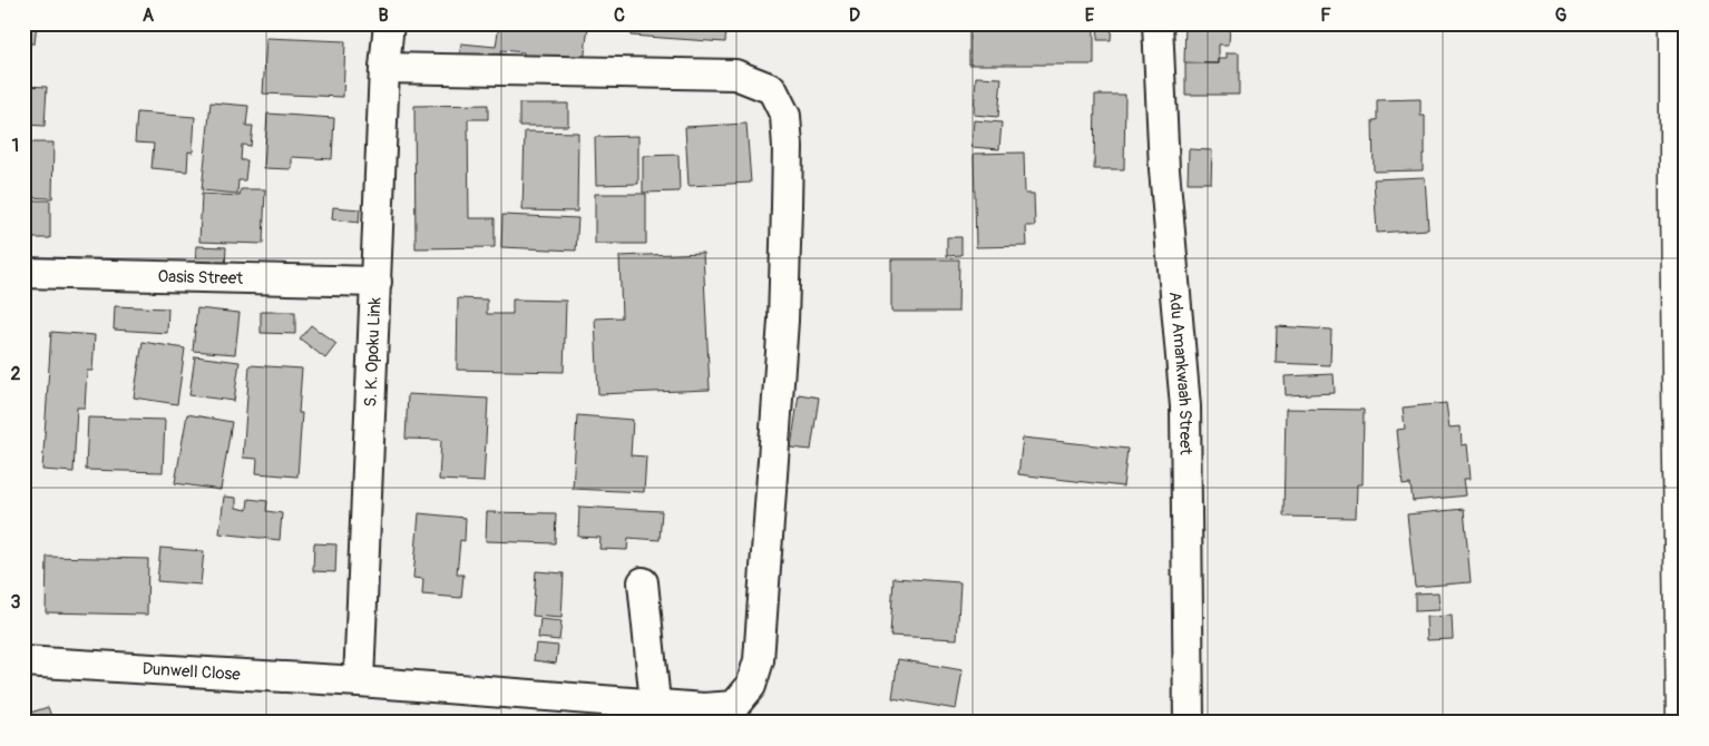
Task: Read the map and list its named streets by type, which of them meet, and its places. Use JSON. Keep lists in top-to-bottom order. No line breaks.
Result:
{"streets":{"street":["Oasis Street","S. K. Opoku Link","Adu Amankwaah Street","Dunwell Close"]},"crossings":[["Oasis Street","S. K. Opoku Link"],["S. K. Opoku Link","Dunwell Close"]],"grid":{"columns":["A","B","C","D","E","F","G"],"rows":["1","2","3"]}}
